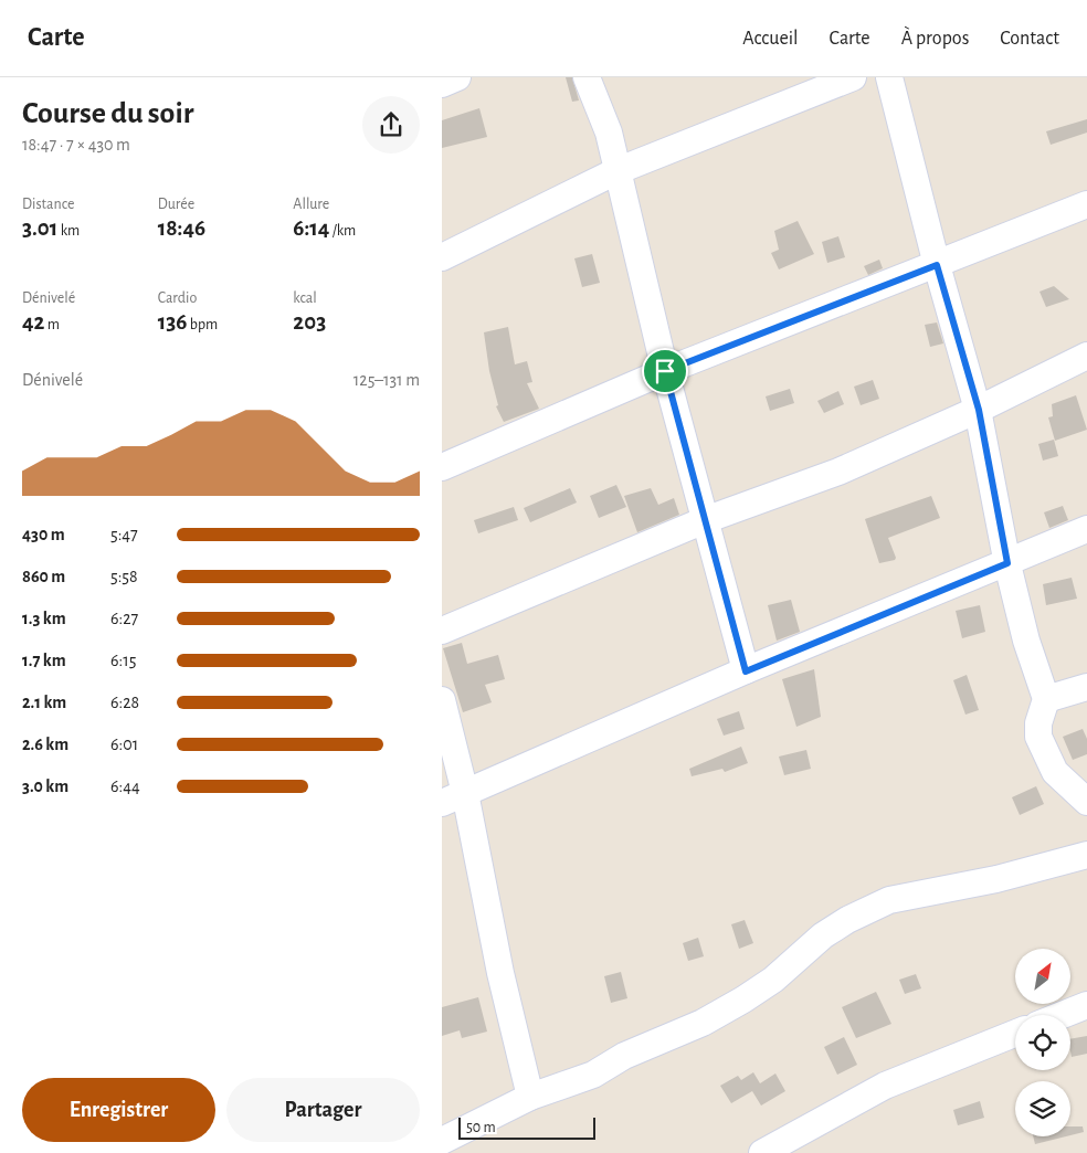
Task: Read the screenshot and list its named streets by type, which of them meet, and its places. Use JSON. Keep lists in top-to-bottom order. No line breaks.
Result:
{"scale_bar":"50 m","north":"top right","page":{"header":"Carte","nav":["Accueil","Carte","À propos","Contact"],"heading":["Course du soir","18:47 · 7 × 430 m"],"stats":[["Distance","3.01 km"],["Durée","18:46"],["Allure","6:14 /km"],["Dénivelé","42 m"],["Cardio","136 bpm"],["kcal","203"]],"chart":["Dénivelé","125–131 m"],"list":[{"name":"430 m","note":"5:47"},{"name":"860 m","note":"5:58"},{"name":"1.3 km","note":"6:27"},{"name":"1.7 km","note":"6:15"},{"name":"2.1 km","note":"6:28"},{"name":"2.6 km","note":"6:01"},{"name":"3.0 km","note":"6:44"}],"buttons":["Enregistrer","Partager"],"scale":"50 m"}}
